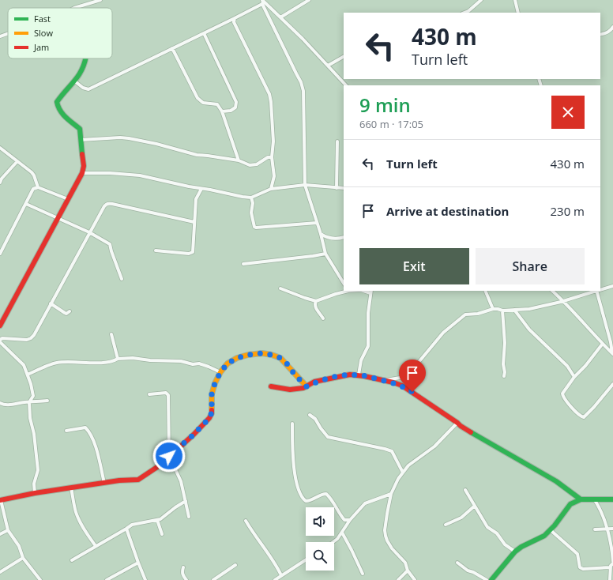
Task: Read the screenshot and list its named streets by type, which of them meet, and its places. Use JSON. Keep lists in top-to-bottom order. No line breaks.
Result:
{"legend":["Fast","Slow","Jam"],"page":{"turn":["430 m","Turn left"],"heading":["9 min","660 m · 17:05"],"list":[{"name":"Turn left","value":"430 m"},{"name":"Arrive at destination","value":"230 m"}],"buttons":["Exit","Share"]}}
